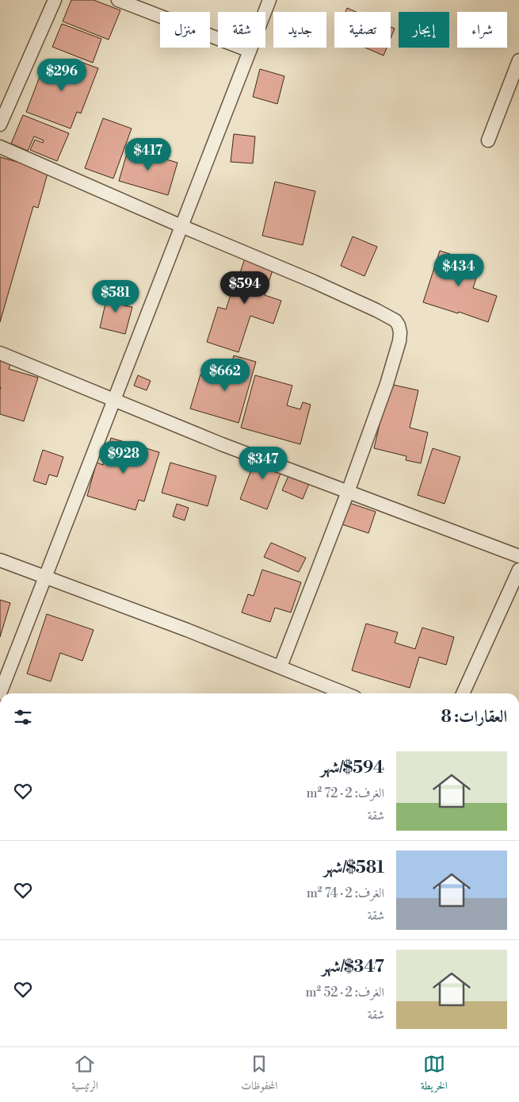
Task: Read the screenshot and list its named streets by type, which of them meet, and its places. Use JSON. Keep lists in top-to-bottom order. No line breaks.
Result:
{"page":{"chip":["شراء","إيجار","تصفية","جديد","شقة","منزل"],"price":["$296","$417","$434","$594","$581","$662","$928","$347"],"heading":"العقارات: 8","list":[{"name":"$594/شهر","note":"الغرف: 2 · 72 m² · شقة"},{"name":"$581/شهر","note":"الغرف: 2 · 74 m² · شقة"},{"name":"$347/شهر","note":"الغرف: 2 · 52 m² · شقة"}],"tabs":["الخريطة","المحفوظات","الرئيسية"]}}
